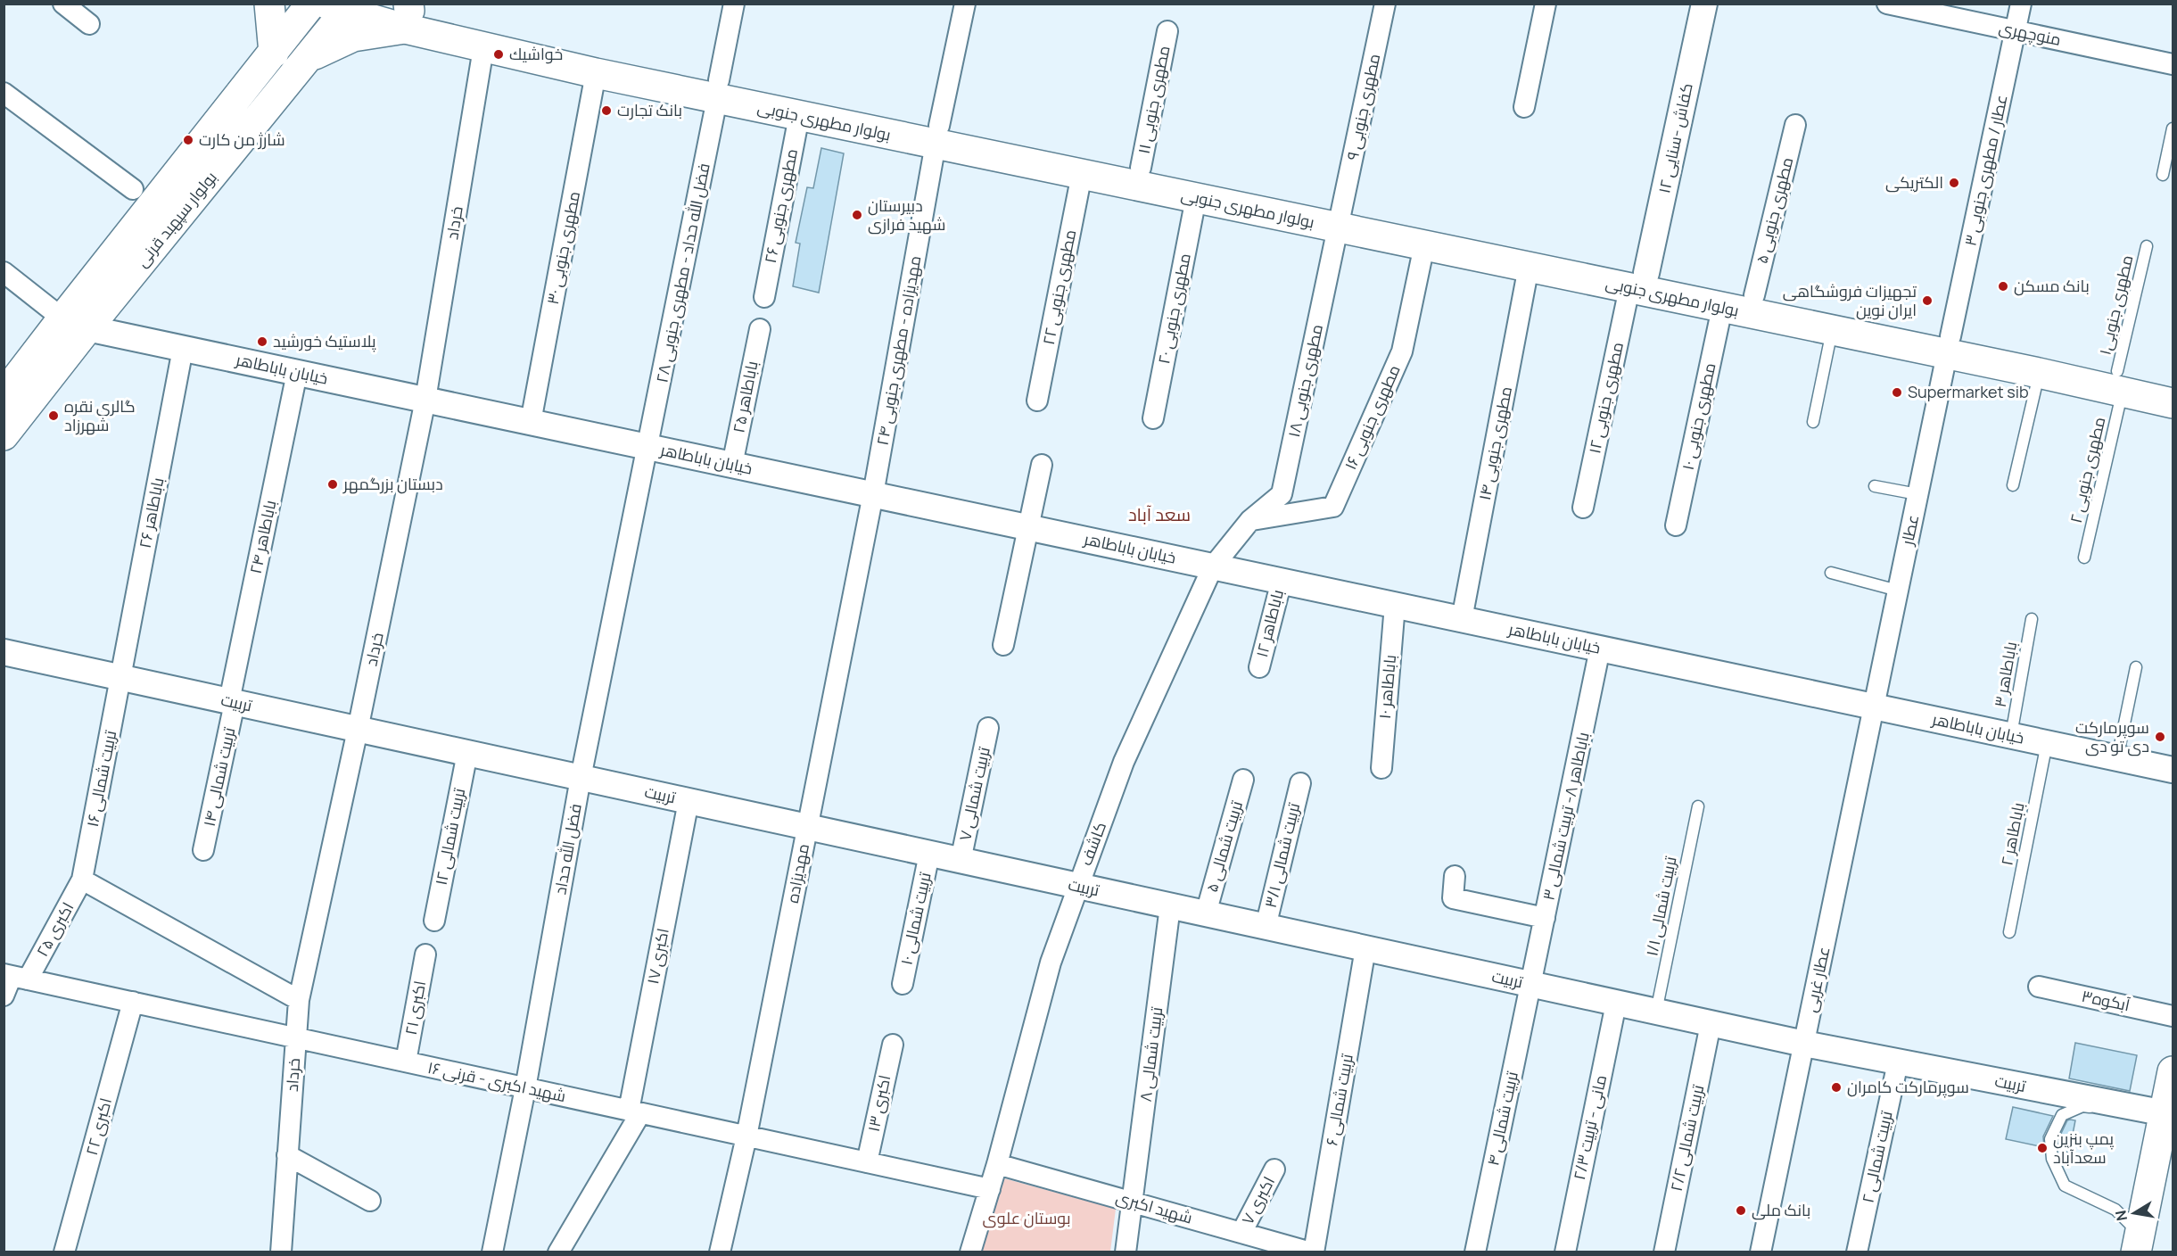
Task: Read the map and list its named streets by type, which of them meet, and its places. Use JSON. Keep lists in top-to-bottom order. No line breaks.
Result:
{"streets":{"main road":["بولوار مطهری جنوبی","بولوار سپهبد قرنی"],"street":["منوچهری","مطهری جنوبی ۱۱","مطهری جنوبی ۹","کفاش -سنایی ۱۲","عطار / مطهری جنوبی ۳","مطهری جنوبی ۲۶","مطهری جنوبی ۵","خرداد","مطهری جنوبی ۳۰","فضل الله حداد - مطهری جنوبی ۲۸","مطهری جنوبی ۲۲","مطهری جنوبی ۲۰","مهدیزاده - مطهری جنوبی ۲۴","خیابان باباطاهر","مطهری جنوبی ۱۸","باباطاهر ۲۵","مطهری جنوبی ۱۲","مطهری جنوبی ۱۰","مطهری جنوبی ۱۶","مطهری جنوبی ۱۴","باباطاهر ۲۶","عطار","باباطاهر ۲۴","باباطاهر ۱۲","باباطاهر ۱۰","تربیت","تربیت شمالی ۱۴","تربیت شمالی ۱۶","تربیت شمالی ۷","باباطاهر ۸- تربیت شمالی ۳","تربیت شمالی ۱۲","کاشف","تربیت شمالی ۵","فضل الله حداد","تربیت شمالی ۳/۱","مهدیزاده","تربیت شمالی ۱۰","اکبری ۲۵","اکبری ۱۷","عطار غربی","آبکوه۳","اکبری ۲۱","تربیت شمالی ۸","شهید اکبری - قرنی ۱۶","تربیت شمالی ۶","اکبری ۱۳","تربیت شمالی ۴","اکبری ۲۲","مانی - تربیت ۲/۳","تربیت شمالی ۲/۲","تربیت شمالی ۲","اکبری ۷","شهید اکبری"],"lane":["مطهری جنوبی۱","مطهری جنوبی ۲","باباطاهر ۳","باباطاهر ۲","تربیت شمالی ۱/۱"]},"crossings":[["منوچهری","عطار / مطهری جنوبی ۳"],["مطهری جنوبی ۱۱","بولوار مطهری جنوبی"],["مطهری جنوبی ۹","بولوار مطهری جنوبی"],["مطهری جنوبی ۹","مطهری جنوبی ۱۸"],["بولوار مطهری جنوبی","کفاش -سنایی ۱۲"],["بولوار مطهری جنوبی","عطار / مطهری جنوبی ۳"],["بولوار مطهری جنوبی","مطهری جنوبی ۲۶"],["بولوار مطهری جنوبی","مطهری جنوبی ۵"],["بولوار مطهری جنوبی","بولوار سپهبد قرنی"],["بولوار مطهری جنوبی","خرداد"],["بولوار مطهری جنوبی","مطهری جنوبی ۳۰"],["بولوار مطهری جنوبی","فضل الله حداد - مطهری جنوبی ۲۸"],["بولوار مطهری جنوبی","مطهری جنوبی ۲۲"],["بولوار مطهری جنوبی","مطهری جنوبی۱"],["بولوار مطهری جنوبی","مطهری جنوبی ۲۰"],["بولوار مطهری جنوبی","مهدیزاده - مطهری جنوبی ۲۴"],["بولوار مطهری جنوبی","مطهری جنوبی ۱۸"],["بولوار مطهری جنوبی","مطهری جنوبی ۱۲"],["بولوار مطهری جنوبی","مطهری جنوبی ۱۰"],["بولوار مطهری جنوبی","مطهری جنوبی ۱۶"],["بولوار مطهری جنوبی","مطهری جنوبی ۱۴"],["بولوار مطهری جنوبی","مطهری جنوبی ۲"],["بولوار مطهری جنوبی","عطار"],["کفاش -سنایی ۱۲","مطهری جنوبی ۱۲"],["عطار / مطهری جنوبی ۳","عطار"],["بولوار سپهبد قرنی","خیابان باباطاهر"],["خرداد","خیابان باباطاهر"],["خرداد","تربیت"],["خرداد","شهید اکبری - قرنی ۱۶"],["مطهری جنوبی ۳۰","خیابان باباطاهر"],["فضل الله حداد - مطهری جنوبی ۲۸","خیابان باباطاهر"],["فضل الله حداد - مطهری جنوبی ۲۸","فضل الله حداد"],["مطهری جنوبی۱","مطهری جنوبی ۲"],["مهدیزاده - مطهری جنوبی ۲۴","خیابان باباطاهر"],["مهدیزاده - مطهری جنوبی ۲۴","مهدیزاده"],["خیابان باباطاهر","باباطاهر ۲۵"],["خیابان باباطاهر","مطهری جنوبی ۱۴"],["خیابان باباطاهر","باباطاهر ۲۶"],["خیابان باباطاهر","عطار"],["خیابان باباطاهر","باباطاهر ۲۴"],["خیابان باباطاهر","باباطاهر ۱۲"],["خیابان باباطاهر","باباطاهر ۳"],["خیابان باباطاهر","باباطاهر ۱۰"],["خیابان باباطاهر","باباطاهر ۸- تربیت شمالی ۳"],["خیابان باباطاهر","باباطاهر ۲"],["خیابان باباطاهر","کاشف"],["خیابان باباطاهر","فضل الله حداد"],["خیابان باباطاهر","مهدیزاده"],["خیابان باباطاهر","عطار غربی"],["مطهری جنوبی ۱۸","مطهری جنوبی ۱۶"],["مطهری جنوبی ۱۸","کاشف"],["مطهری جنوبی ۱۶","کاشف"],["باباطاهر ۲۶","تربیت"],["باباطاهر ۲۶","تربیت شمالی ۱۶"],["عطار","عطار غربی"],["باباطاهر ۲۴","تربیت"],["باباطاهر ۲۴","تربیت شمالی ۱۴"],["تربیت","تربیت شمالی ۱۴"],["تربیت","تربیت شمالی ۱۶"],["تربیت","تربیت شمالی ۷"],["تربیت","باباطاهر ۸- تربیت شمالی ۳"],["تربیت","تربیت شمالی ۱۲"],["تربیت","کاشف"],["تربیت","تربیت شمالی ۵"],["تربیت","فضل الله حداد"],["تربیت","تربیت شمالی ۳/۱"],["تربیت","مهدیزاده"],["تربیت","تربیت شمالی ۱/۱"],["تربیت","تربیت شمالی ۱۰"],["تربیت","اکبری ۱۷"],["تربیت","عطار غربی"],["تربیت","تربیت شمالی ۸"],["تربیت","تربیت شمالی ۶"],["تربیت","تربیت شمالی ۴"],["تربیت","مانی - تربیت ۲/۳"],["تربیت","تربیت شمالی ۲/۲"],["تربیت","تربیت شمالی ۲"],["تربیت شمالی ۱۶","اکبری ۲۵"],["باباطاهر ۸- تربیت شمالی ۳","تربیت شمالی ۴"],["کاشف","شهید اکبری - قرنی ۱۶"],["کاشف","شهید اکبری"],["فضل الله حداد","شهید اکبری - قرنی ۱۶"],["مهدیزاده","شهید اکبری - قرنی ۱۶"],["اکبری ۲۵","شهید اکبری - قرنی ۱۶"],["اکبری ۱۷","شهید اکبری - قرنی ۱۶"],["اکبری ۲۱","شهید اکبری - قرنی ۱۶"],["تربیت شمالی ۸","شهید اکبری"],["شهید اکبری - قرنی ۱۶","اکبری ۱۳"],["شهید اکبری - قرنی ۱۶","اکبری ۲۲"],["تربیت شمالی ۶","شهید اکبری"],["اکبری ۷","شهید اکبری"]],"districts":["سعد آباد"],"parks":["بوستان علوی"],"places":["خواشيك","بانک تجارت","شارژ من کارت","الکتریکی","دبیرستان شهید فرازی","بانک مسکن","تجهیزات فروشگاهی ایران نوین","پلاستیک خورشید","Supermarket sib","گالری نقره شهرزاد","دبستان بزرگمهر","سوپرمارکت دی تو دی","سوپرمارکت کامران","پمپ بنزین سعدآباد","بانک ملی"],"north":"left"}
